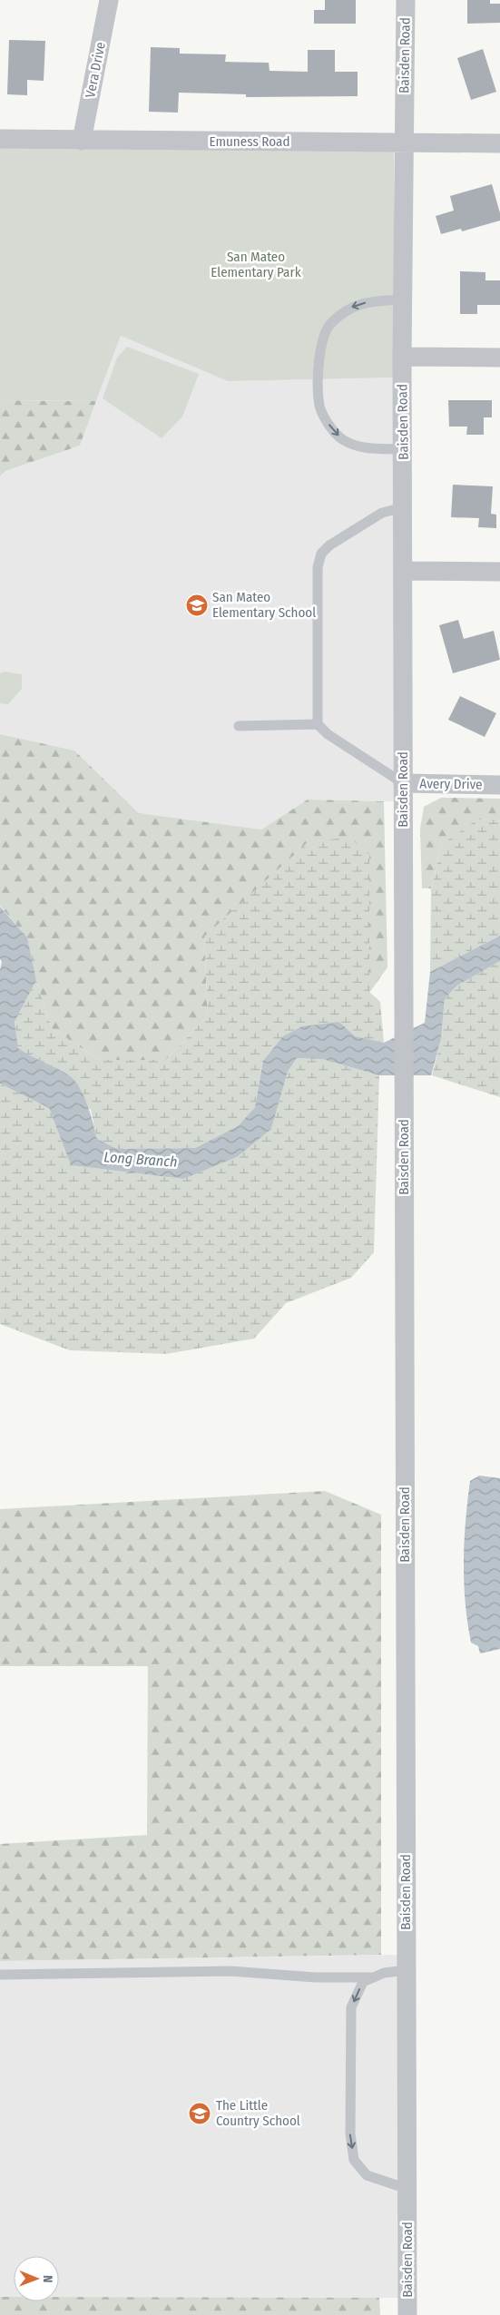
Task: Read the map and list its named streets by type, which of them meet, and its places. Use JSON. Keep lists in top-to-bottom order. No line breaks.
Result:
{"streets":{"street":["Baisden Road","Vera Drive","Emuness Road","Avery Drive"]},"crossings":[["Baisden Road","Emuness Road"],["Baisden Road","Avery Drive"],["Vera Drive","Emuness Road"]],"water":["Long Branch"],"parks":["San Mateo Elementary Park"],"places":{"school or university":["San Mateo Elementary School","The Little Country School"]},"north":"right"}
